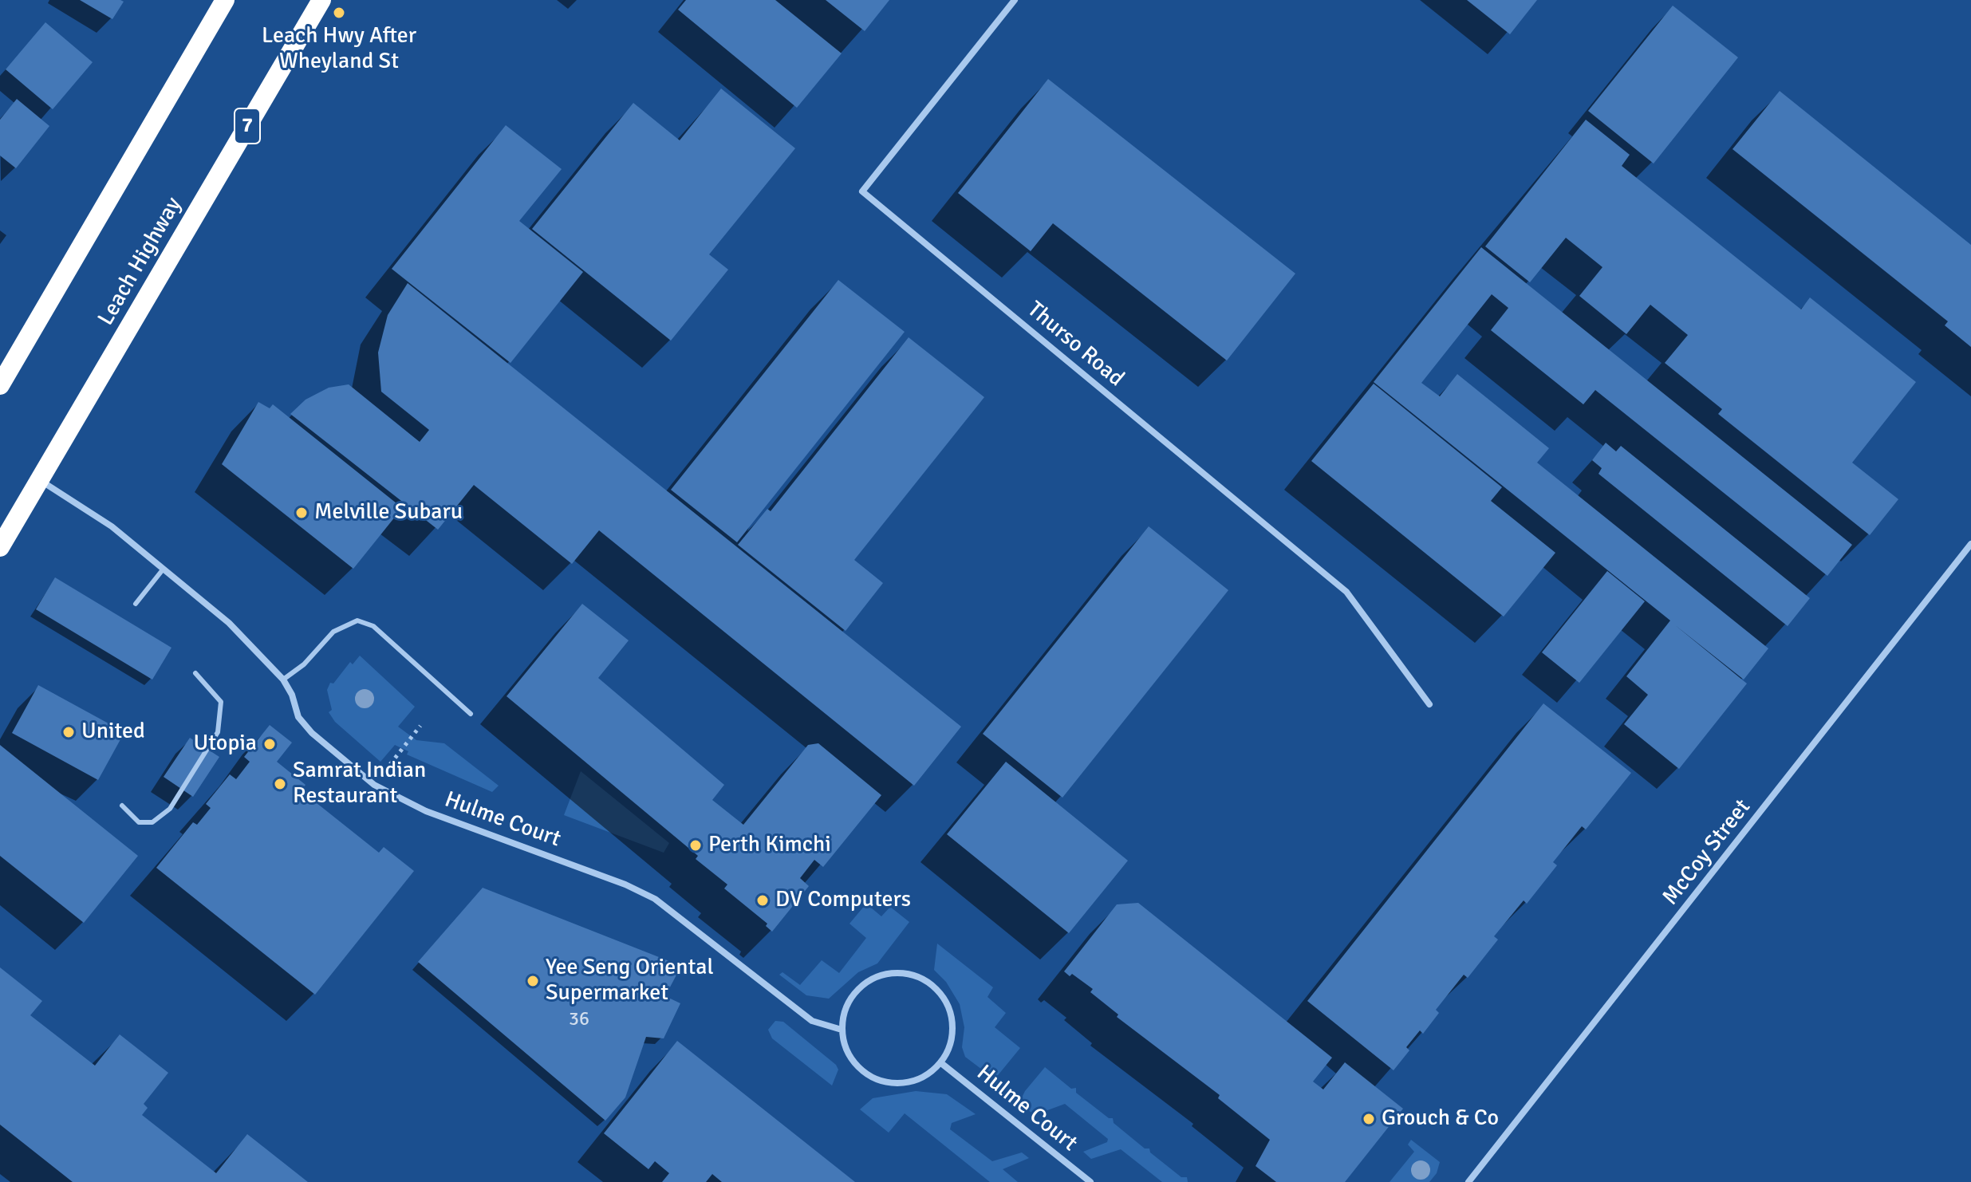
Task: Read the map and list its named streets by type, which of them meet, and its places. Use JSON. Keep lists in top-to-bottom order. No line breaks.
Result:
{"streets":{"highway":["7","Leach Highway"],"street":["Thurso Road","Hulme Court","McCoy Street"]},"crossings":[["Leach Highway","Hulme Court"]],"places":["Leach Hwy After Wheyland St","Melville Subaru","United","Utopia","Samrat Indian Restaurant","Perth Kimchi","DV Computers","Yee Seng Oriental Supermarket","Grouch & Co"],"house_numbers":["36"]}
